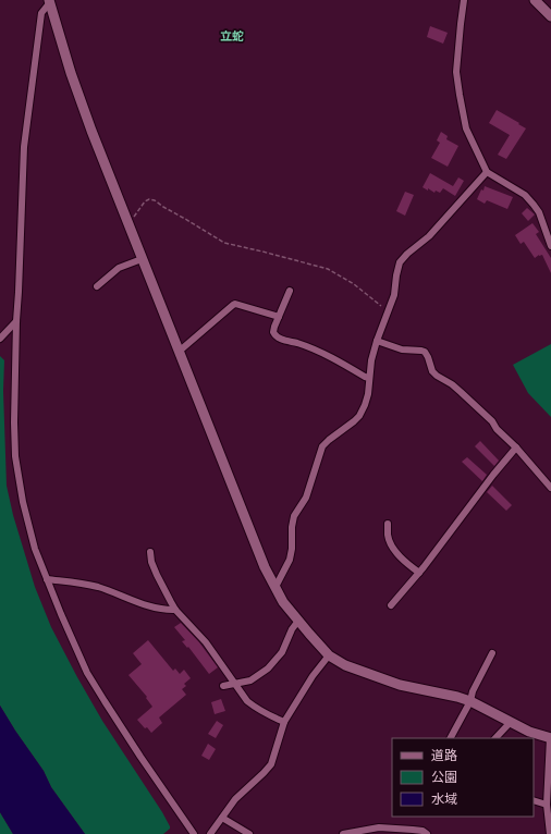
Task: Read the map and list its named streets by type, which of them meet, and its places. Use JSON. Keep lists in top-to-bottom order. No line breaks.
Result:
{"districts":["立蛇"],"legend":["道路","公園","水域"]}
